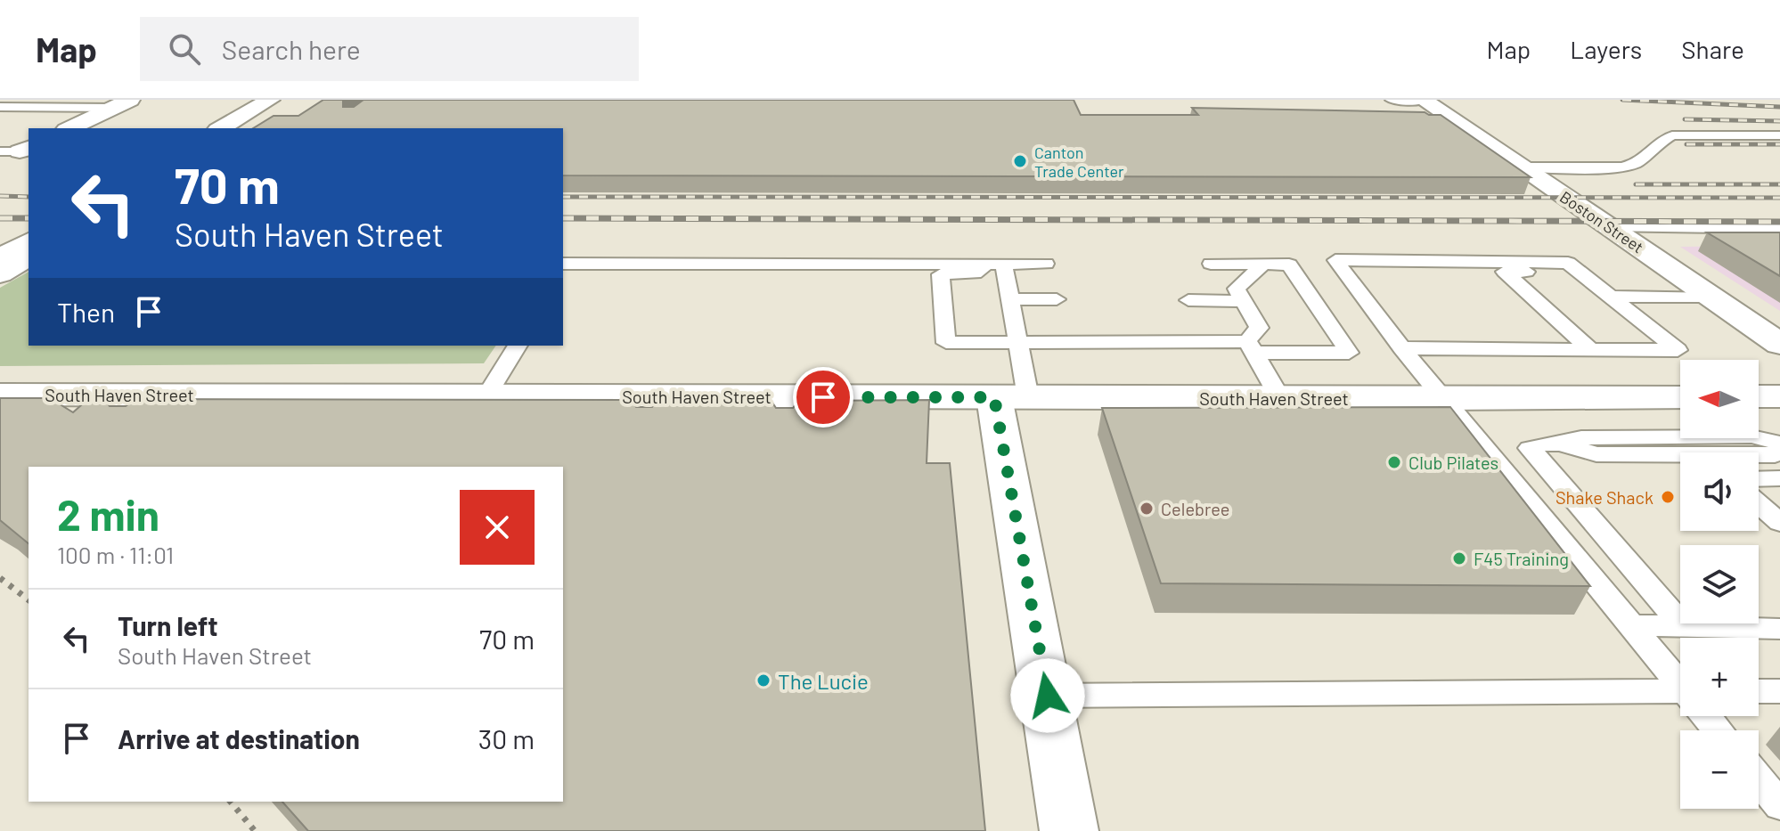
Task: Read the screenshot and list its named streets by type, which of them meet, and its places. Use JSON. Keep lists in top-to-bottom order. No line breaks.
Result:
{"streets":{"street":["Boston Street","South Haven Street"]},"places":["Canton Trade Center","Club Pilates","Shake Shack","Celebree","F45 Training","The Lucie"],"north":"left","page":{"header":"Map","search":"Search here","nav":["Map","Layers","Share"],"turn":["70 m","South Haven Street"],"then":"Then","map_buttons":["+","−"],"heading":["2 min","100 m · 11:01"],"list":[{"name":"Turn left","note":"South Haven Street","value":"70 m"},{"name":"Arrive at destination","value":"30 m"}]}}
